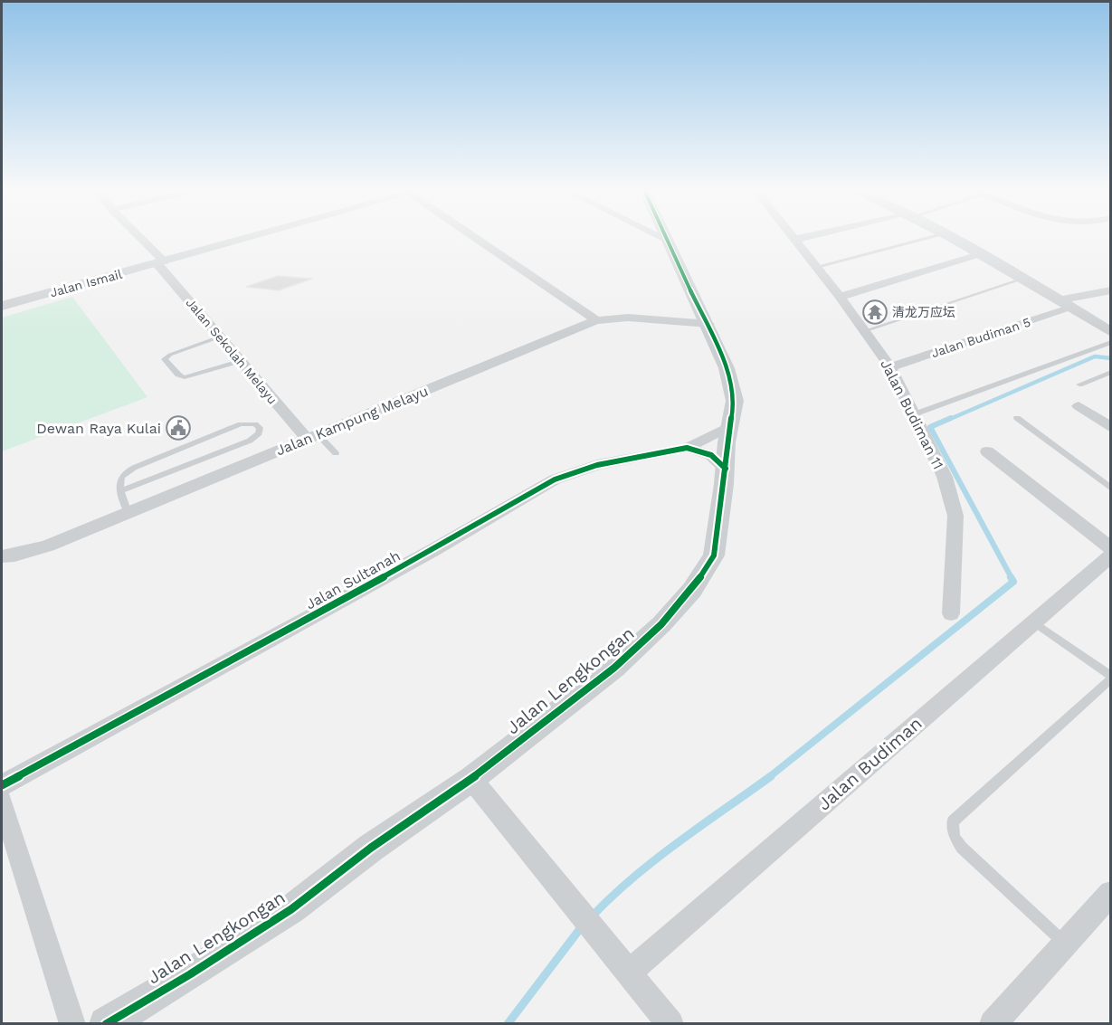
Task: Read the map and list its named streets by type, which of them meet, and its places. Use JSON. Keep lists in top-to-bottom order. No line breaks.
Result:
{"streets":{"street":["Jalan Ismail","Jalan Budiman 5","Jalan Sekolah Melayu","Jalan Budiman 11","Jalan Kampung Melayu","Jalan Sultanah","Jalan Lengkongan","Jalan Budiman"]},"crossings":[["Jalan Ismail","Jalan Sekolah Melayu"],["Jalan Budiman 5","Jalan Budiman 11"],["Jalan Sekolah Melayu","Jalan Kampung Melayu"],["Jalan Kampung Melayu","Jalan Lengkongan"],["Jalan Sultanah","Jalan Lengkongan"]],"places":{"temple":["清龙万应坛"],"public building":["Dewan Raya Kulai"]}}
